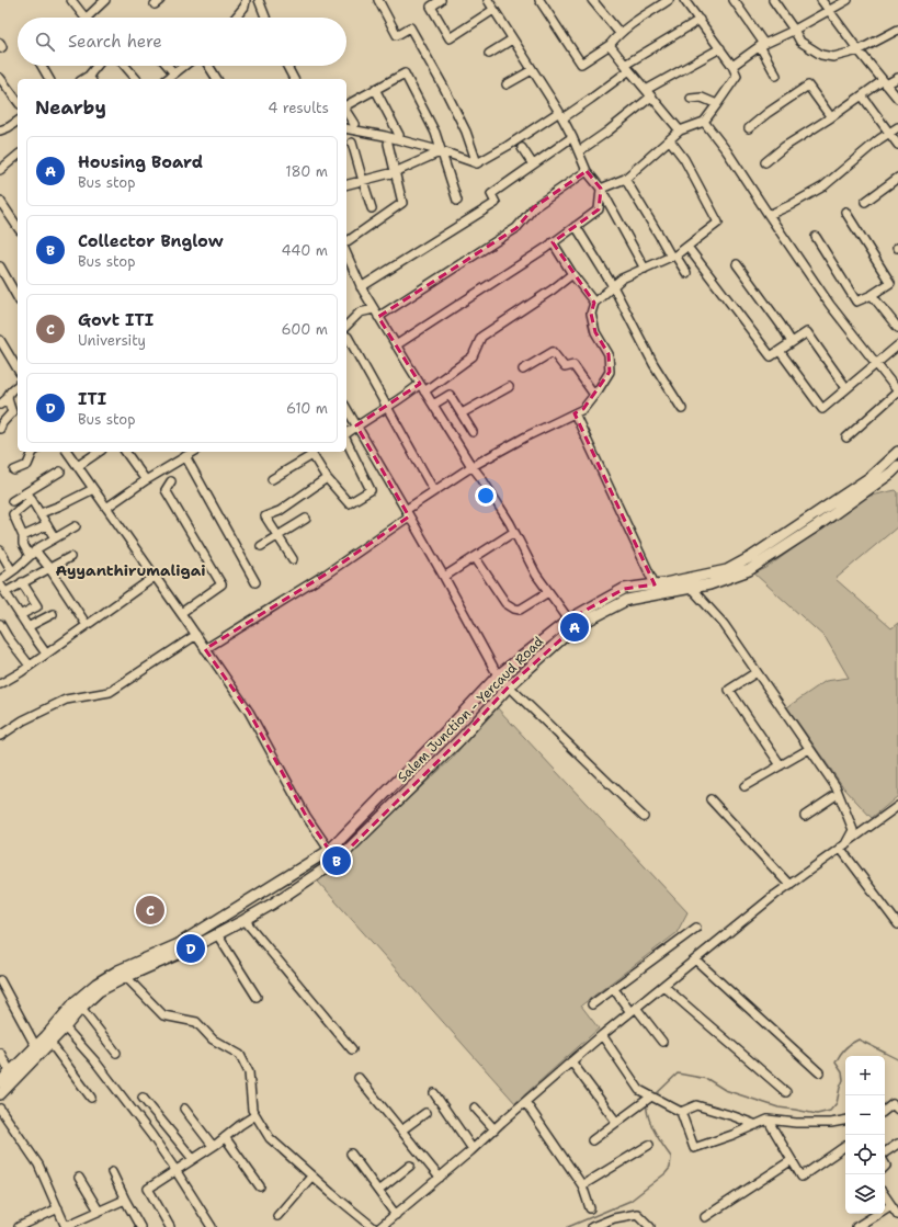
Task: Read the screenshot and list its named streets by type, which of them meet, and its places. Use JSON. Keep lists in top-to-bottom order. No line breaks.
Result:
{"streets":{"main road":["Salem Junction - Yercaud Road"]},"districts":["Ayyanthirumaligai"],"page":{"search":"Search here","heading":["Nearby","4 results"],"list":[{"mark":"A","name":"Housing Board","note":"Bus stop","value":"180 m"},{"mark":"B","name":"Collector Bnglow","note":"Bus stop","value":"440 m"},{"mark":"C","name":"Govt ITI","note":"University","value":"600 m"},{"mark":"D","name":"ITI","note":"Bus stop","value":"610 m"}],"pins":["A","B","C","D"],"map_buttons":["+","−"]}}
